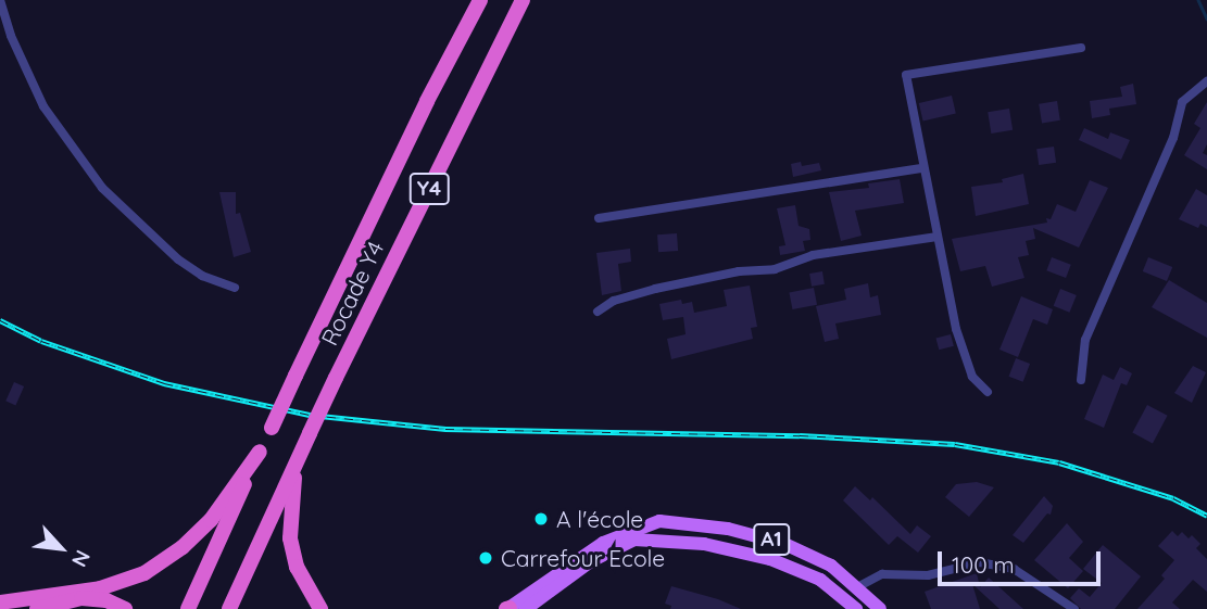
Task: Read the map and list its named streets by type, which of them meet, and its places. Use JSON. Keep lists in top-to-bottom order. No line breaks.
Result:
{"streets":{"highway":["Y4","Rocade Y4"],"main road":["A1"]},"places":["A l'école","Carrefour Ecole"],"scale_bar":"100 m","north":"bottom right"}
